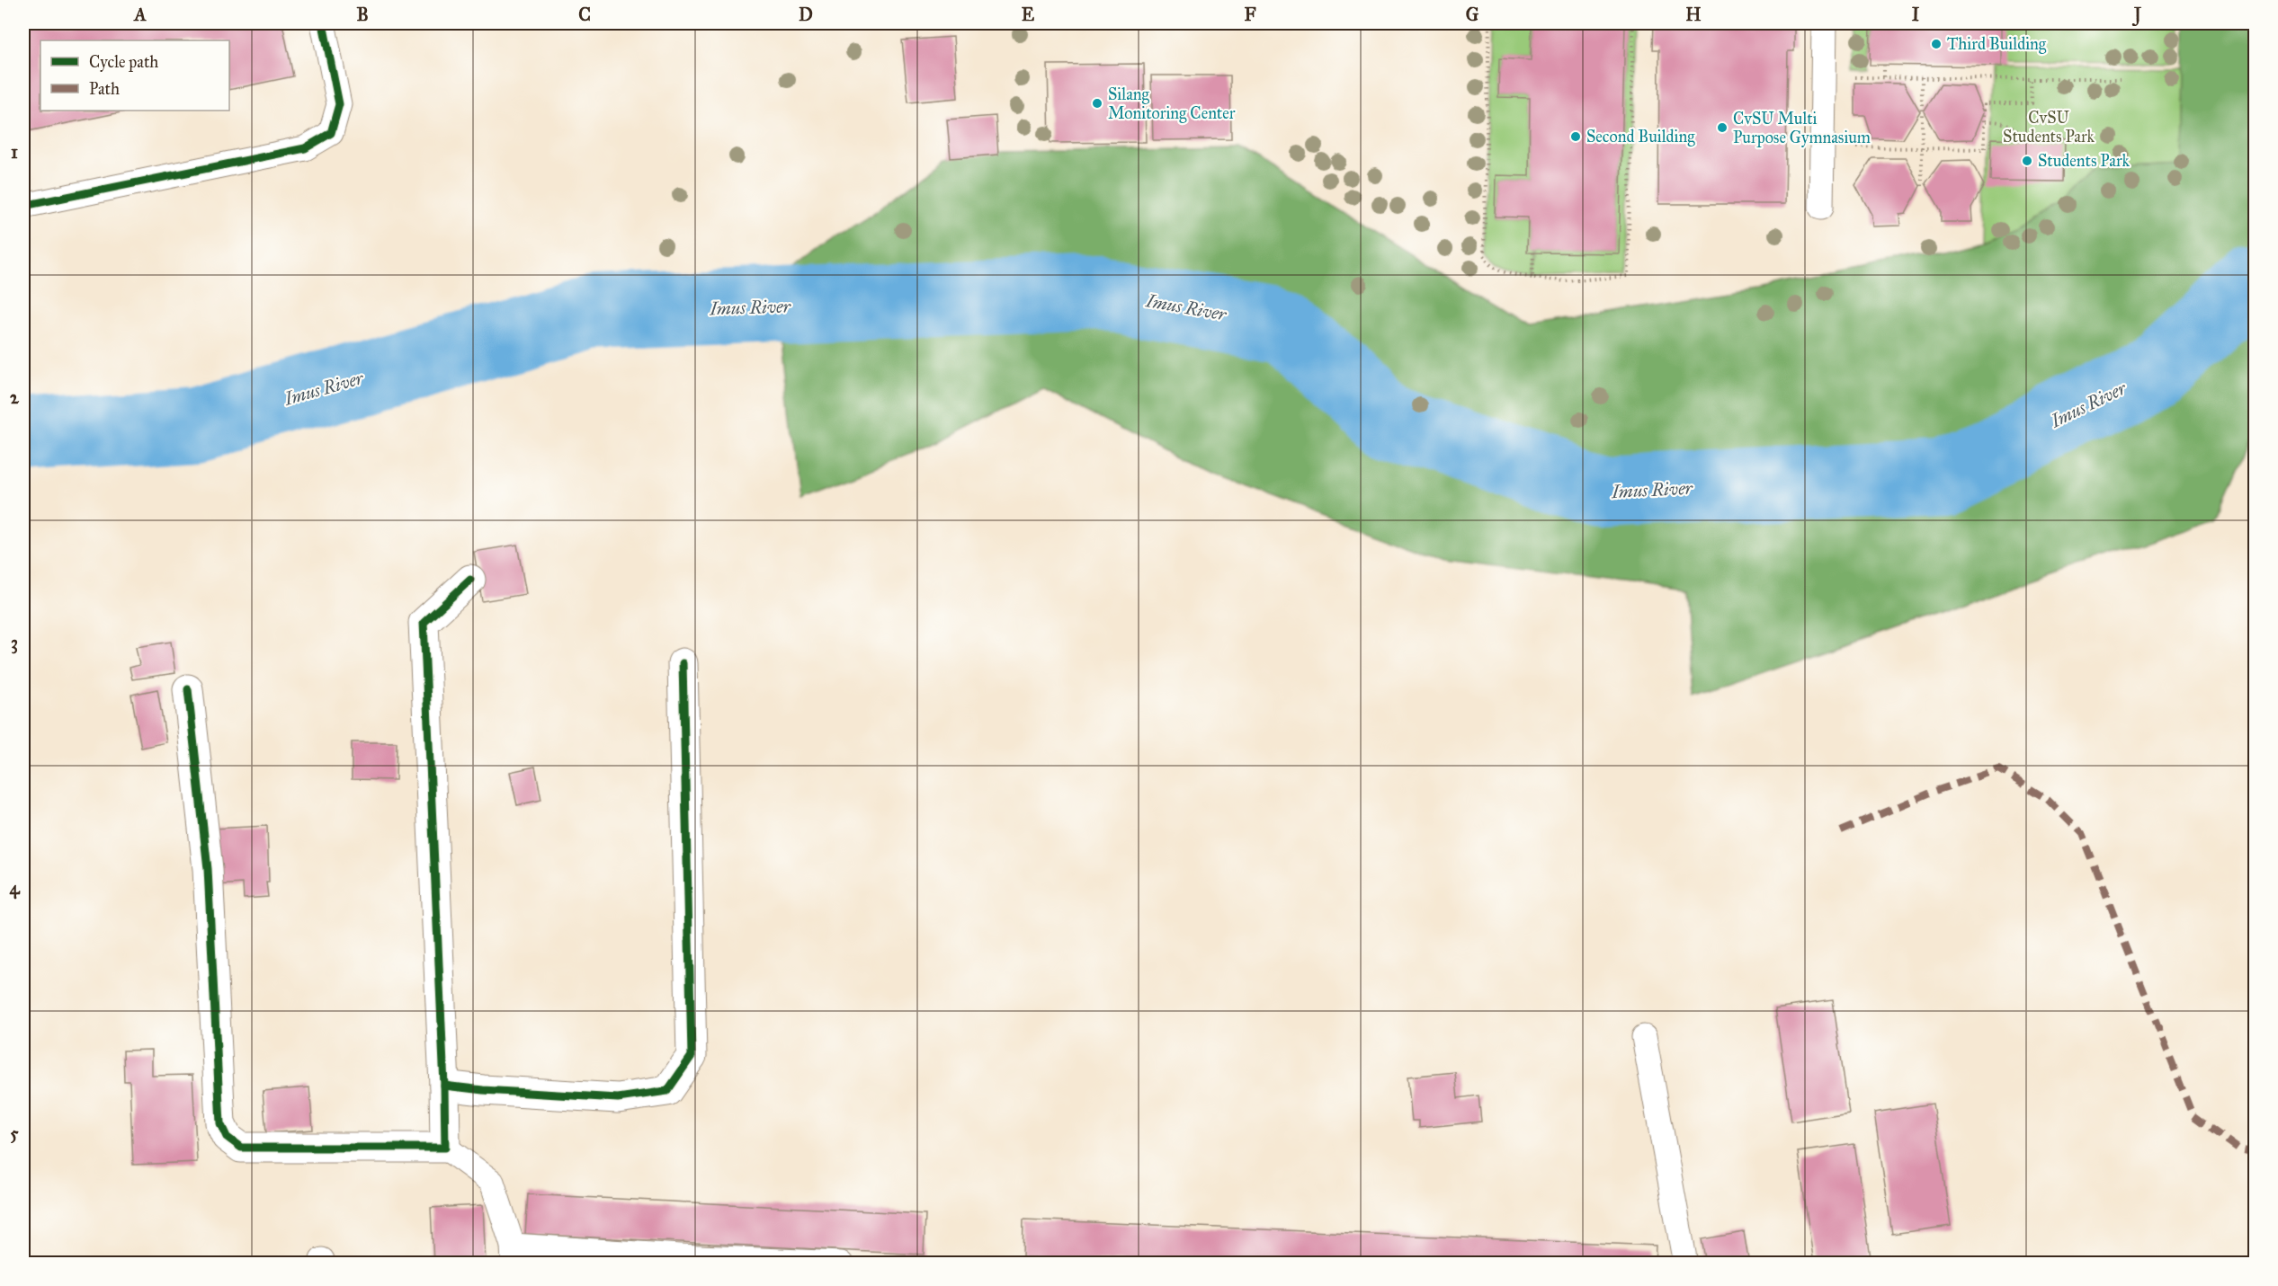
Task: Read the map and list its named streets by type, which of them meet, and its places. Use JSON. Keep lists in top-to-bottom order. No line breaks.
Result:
{"water":["Imus River"],"parks":["CvSU Students Park"],"places":["Third Building","Silang Monitoring Center","CvSU Multi Purpose Gymnasium","Second Building","Students Park"],"legend":["Cycle path","Path"],"grid":{"columns":["A","B","C","D","E","F","G","H","I","J"],"rows":["1","2","3","4","5"]}}
